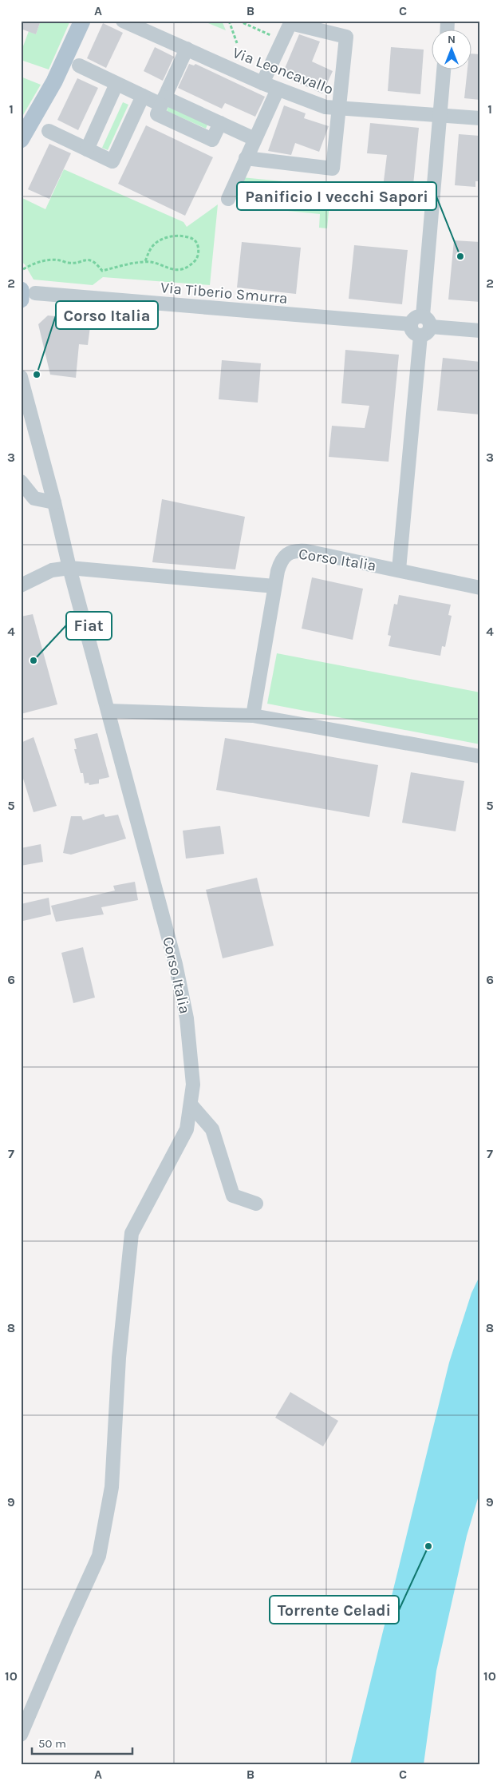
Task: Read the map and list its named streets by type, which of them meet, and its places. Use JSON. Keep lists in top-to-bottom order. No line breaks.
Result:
{"streets":{"street":["Via Leoncavallo","Via Tiberio Smurra","Corso Italia"]},"places":["Panificio I vecchi Sapori","Corso Italia","Fiat","Torrente Celadi"],"scale_bar":"50 m","north":"top","grid":{"columns":["A","B","C"],"rows":["1","2","3","4","5","6","7","8","9","10"]}}
